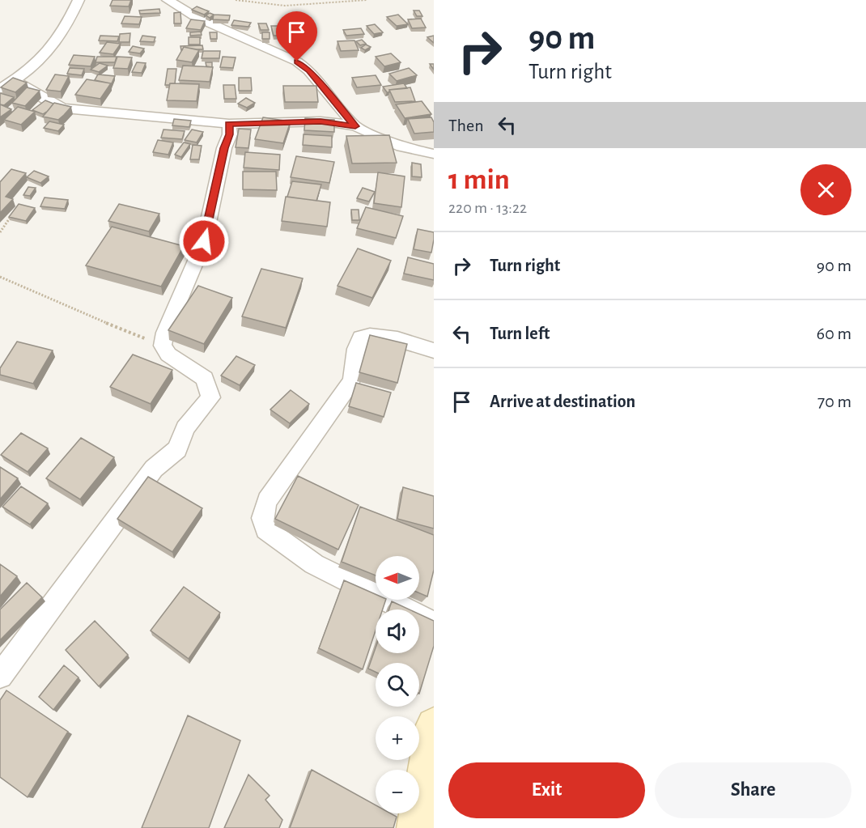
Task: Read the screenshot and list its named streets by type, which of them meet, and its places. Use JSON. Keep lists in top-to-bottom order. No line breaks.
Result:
{"north":"left","page":{"turn":["90 m","Turn right"],"then":"Then","heading":["1 min","220 m · 13:22"],"list":[{"name":"Turn right","value":"90 m"},{"name":"Turn left","value":"60 m"},{"name":"Arrive at destination","value":"70 m"}],"map_buttons":["+","−"],"buttons":["Exit","Share"]}}
